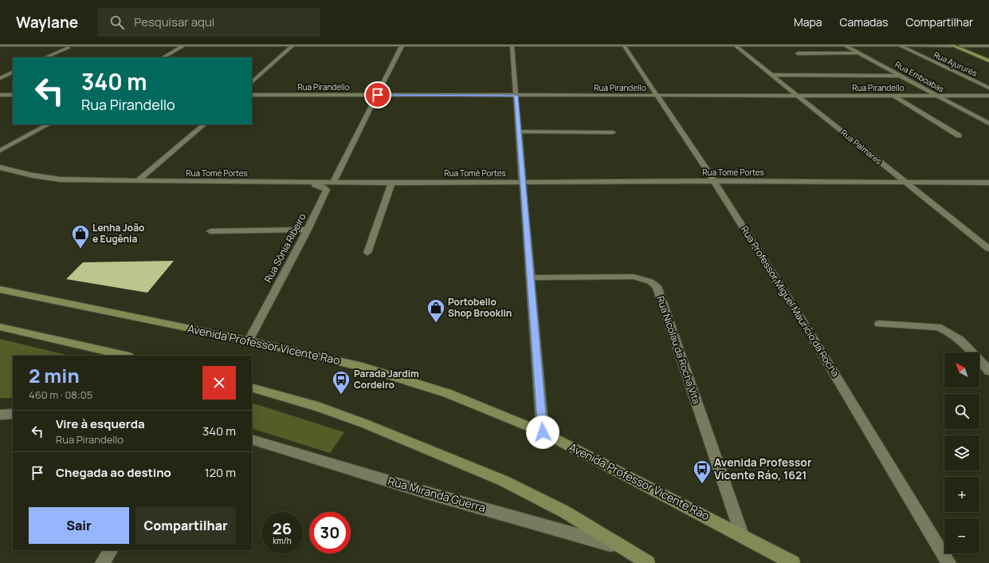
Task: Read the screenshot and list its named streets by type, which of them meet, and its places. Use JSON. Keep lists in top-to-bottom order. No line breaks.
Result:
{"streets":{"main road":["Avenida Professor Vicente Rao"],"street":["Rua Ajururés","Rua Emboabas","Rua Pirandello","Rua Palmares","Rua Tomé Portes","Rua Sônia Ribeiro","Rua Professor Miguel Maurício da Rocha","Rua Nicolau da Rocha Vita","Rua Miranda Guerra"]},"crossings":[["Rua Emboabas","Rua Pirandello"],["Rua Pirandello","Rua Palmares"],["Rua Pirandello","Rua Professor Miguel Maurício da Rocha"],["Rua Palmares","Rua Tomé Portes"],["Rua Tomé Portes","Rua Sônia Ribeiro"],["Rua Tomé Portes","Rua Professor Miguel Maurício da Rocha"],["Rua Sônia Ribeiro","Avenida Professor Vicente Rao"],["Avenida Professor Vicente Rao","Rua Nicolau da Rocha Vita"]],"places":{"shop":["Lenha João e Eugênia","Portobello Shop Brooklin"],"bus stop":["Parada Jardim Cordeiro","Avenida Professor Vicente Ráo, 1621"]},"north":"top left","page":{"header":"Waylane","search":"Pesquisar aqui","nav":["Mapa","Camadas","Compartilhar"],"turn":["340 m","Rua Pirandello"],"map_buttons":["+","−"],"heading":["2 min","460 m · 08:05"],"list":[{"name":"Vire à esquerda","note":"Rua Pirandello","value":"340 m"},{"name":"Chegada ao destino","value":"120 m"}],"buttons":["Sair","Compartilhar"],"speed":"26 km/h","limit":"30"}}
